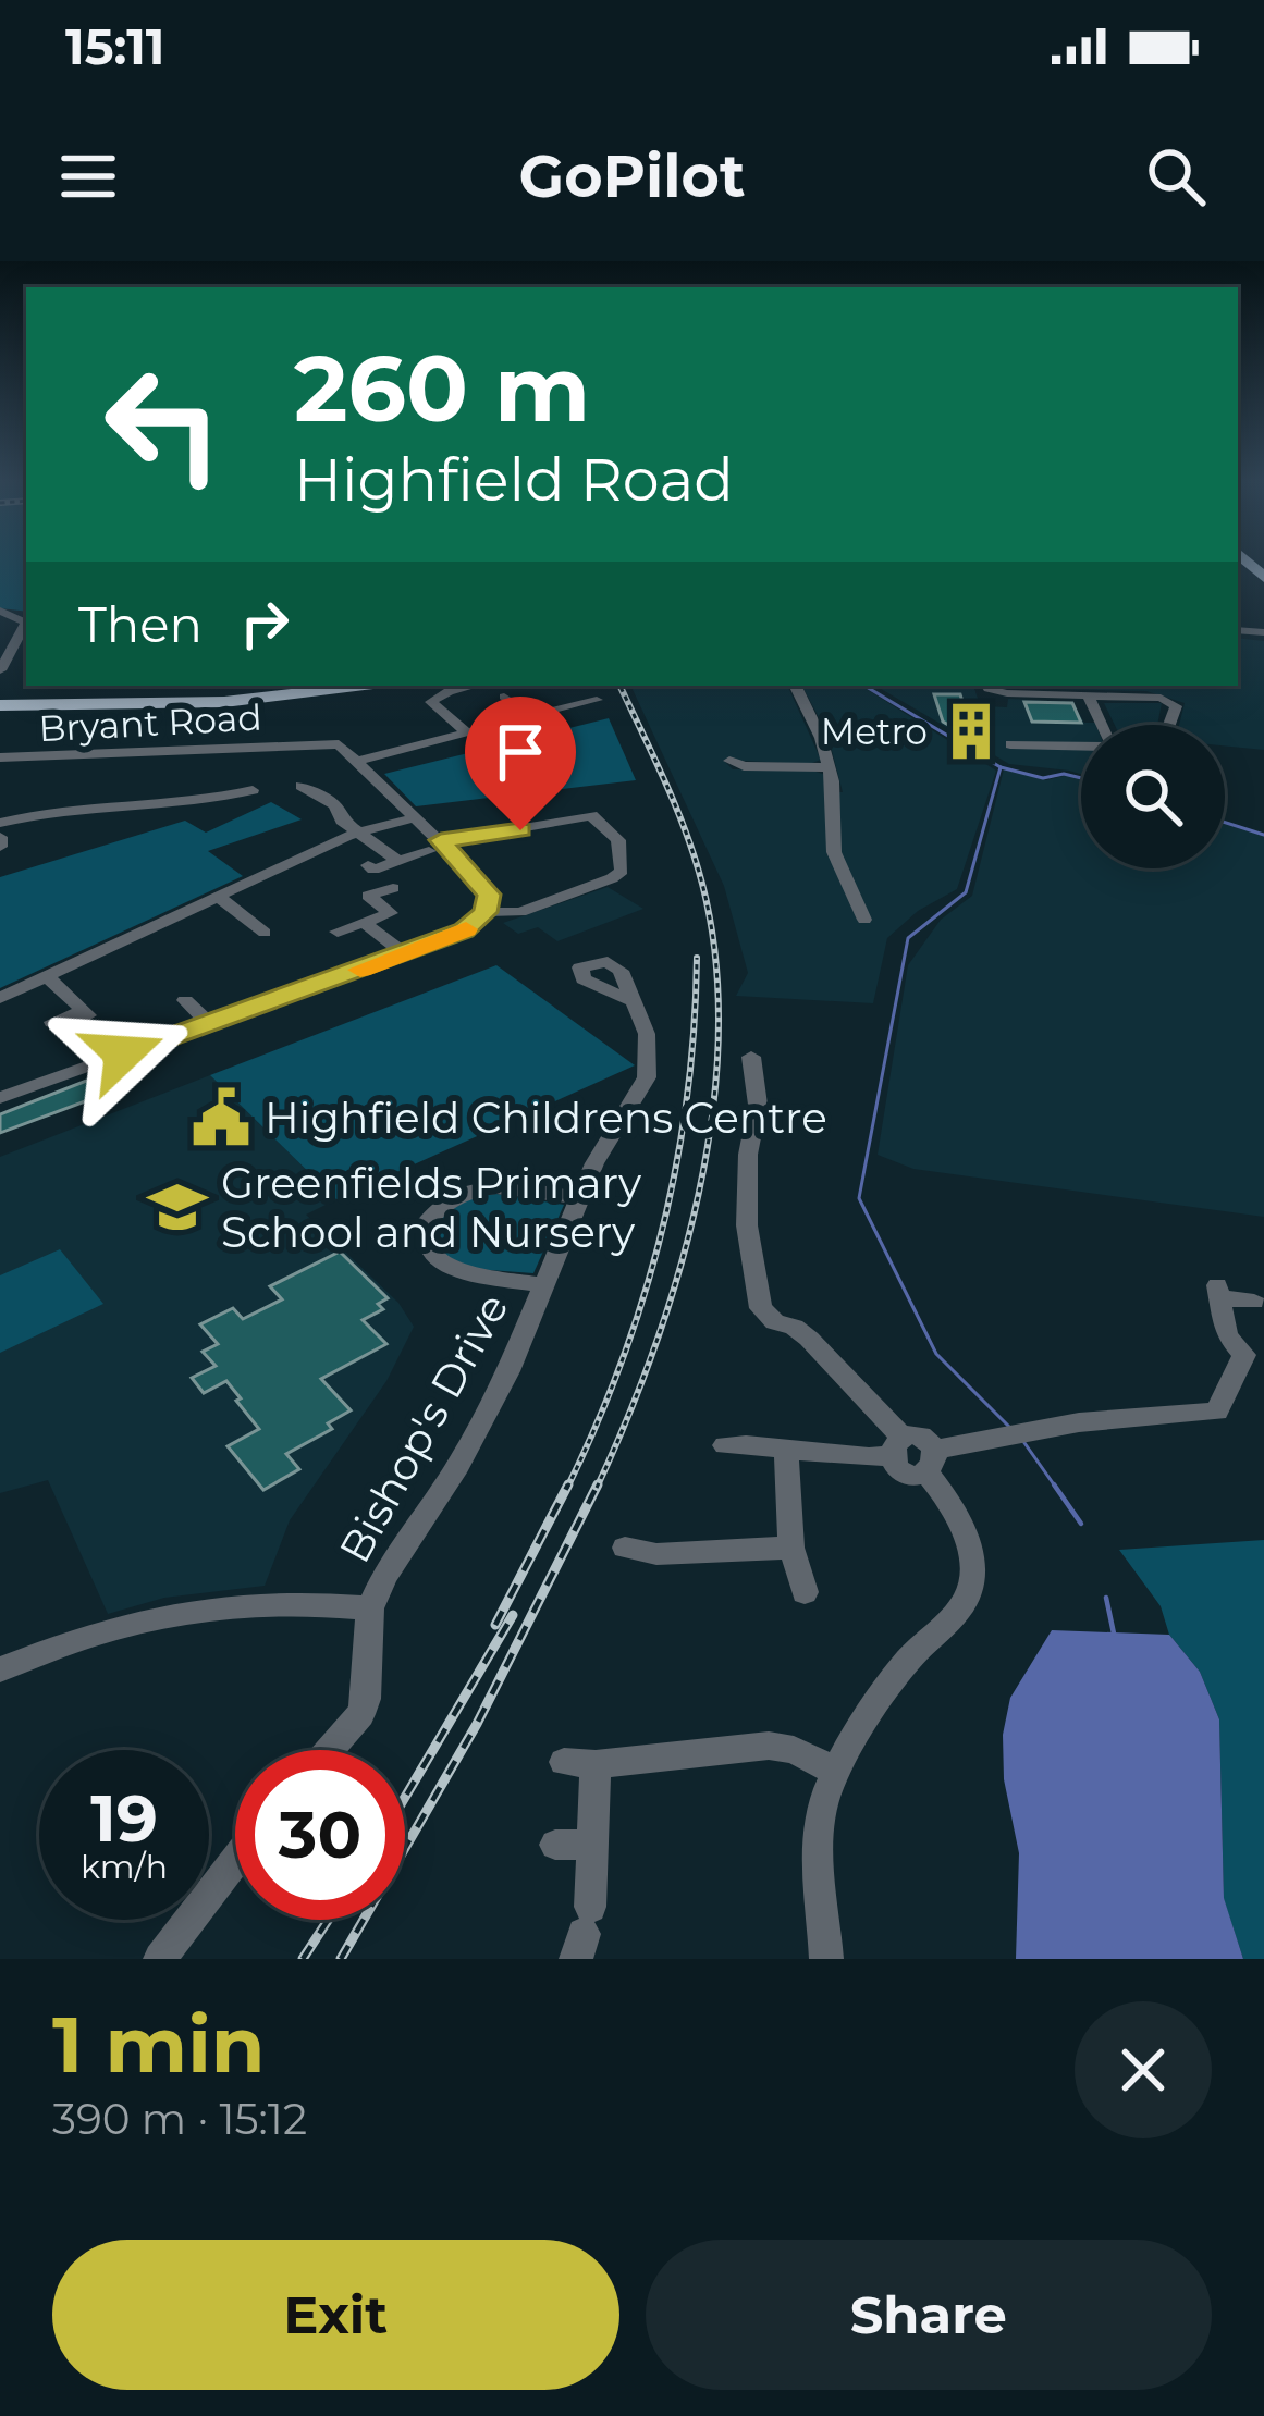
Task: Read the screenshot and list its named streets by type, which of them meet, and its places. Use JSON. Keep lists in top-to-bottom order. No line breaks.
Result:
{"streets":{"street":["Bryant Road","Bishop's Drive"]},"places":{"building":["Metro"],"public building":["Highfield Childrens Centre"],"school or university":["Greenfields Primary School and Nursery"]},"page":{"status":"15:11","header":"GoPilot","turn":["260 m","Highfield Road"],"then":"Then","speed":"19 km/h","limit":"30","heading":["1 min","390 m · 15:12"],"buttons":["Exit","Share"]}}
